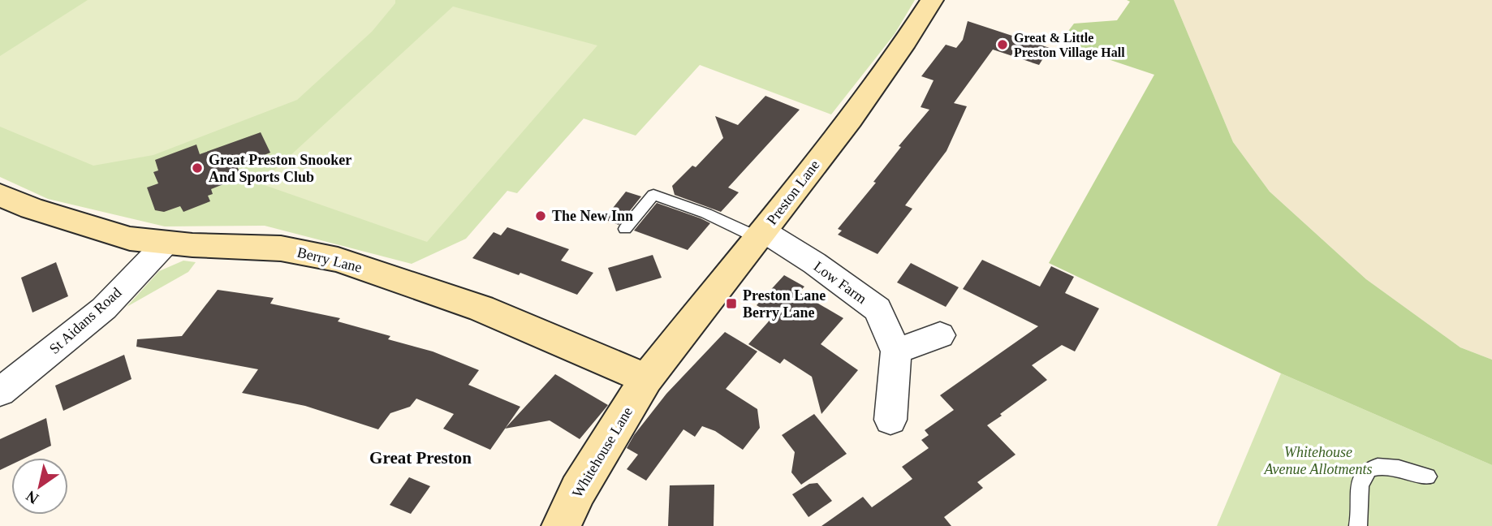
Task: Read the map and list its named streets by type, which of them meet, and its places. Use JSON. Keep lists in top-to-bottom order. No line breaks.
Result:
{"streets":{"street":["Preston Lane","Berry Lane","Low Farm","St Aidans Road","Whitehouse Lane"]},"crossings":[["Preston Lane","Berry Lane"],["Preston Lane","Low Farm"],["Preston Lane","Whitehouse Lane"],["Berry Lane","St Aidans Road"],["Berry Lane","Whitehouse Lane"]],"districts":["Great Preston"],"parks":["Whitehouse Avenue Allotments"],"places":{"other":["Great & Little Preston Village Hall","Great Preston Snooker And Sports Club","The New Inn"],"transit":["Preston Lane Berry Lane"]},"north":"bottom left"}
